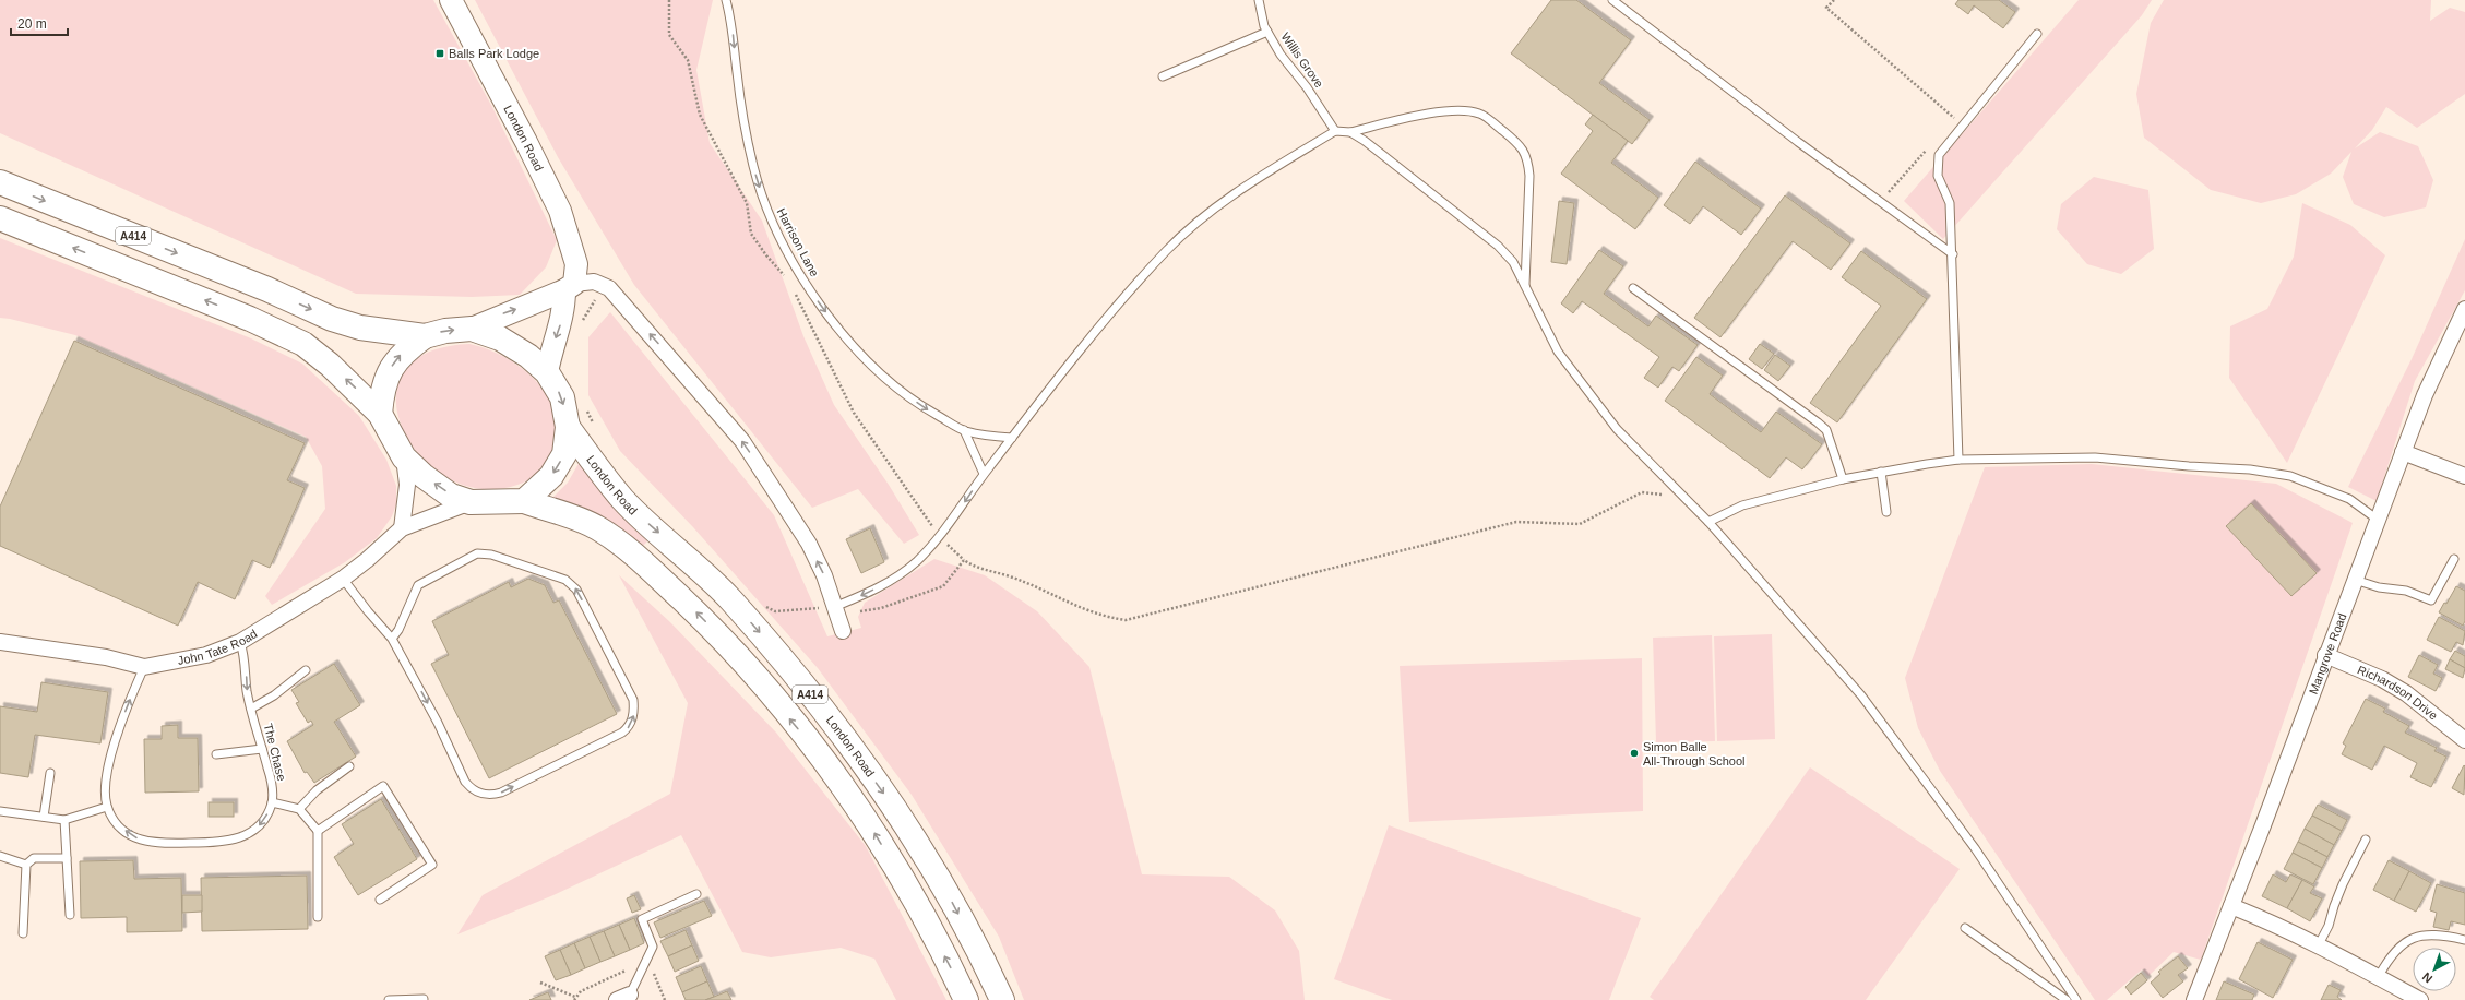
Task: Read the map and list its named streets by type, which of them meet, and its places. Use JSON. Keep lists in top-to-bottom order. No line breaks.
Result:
{"streets":{"highway":["London Road","A414"],"street":["John Tate Road","Mangrove Road","Richardson Drive"],"lane":["Willis Grove","Harrison Lane","The Chase"]},"crossings":[["John Tate Road","The Chase"],["Mangrove Road","Richardson Drive"]],"one_way":["London Road","Harrison Lane","The Chase"],"places":{"transit":["Balls Park Lodge"],"other":["Simon Balle All-Through School"]},"scale_bar":"20 m","north":"bottom left"}
